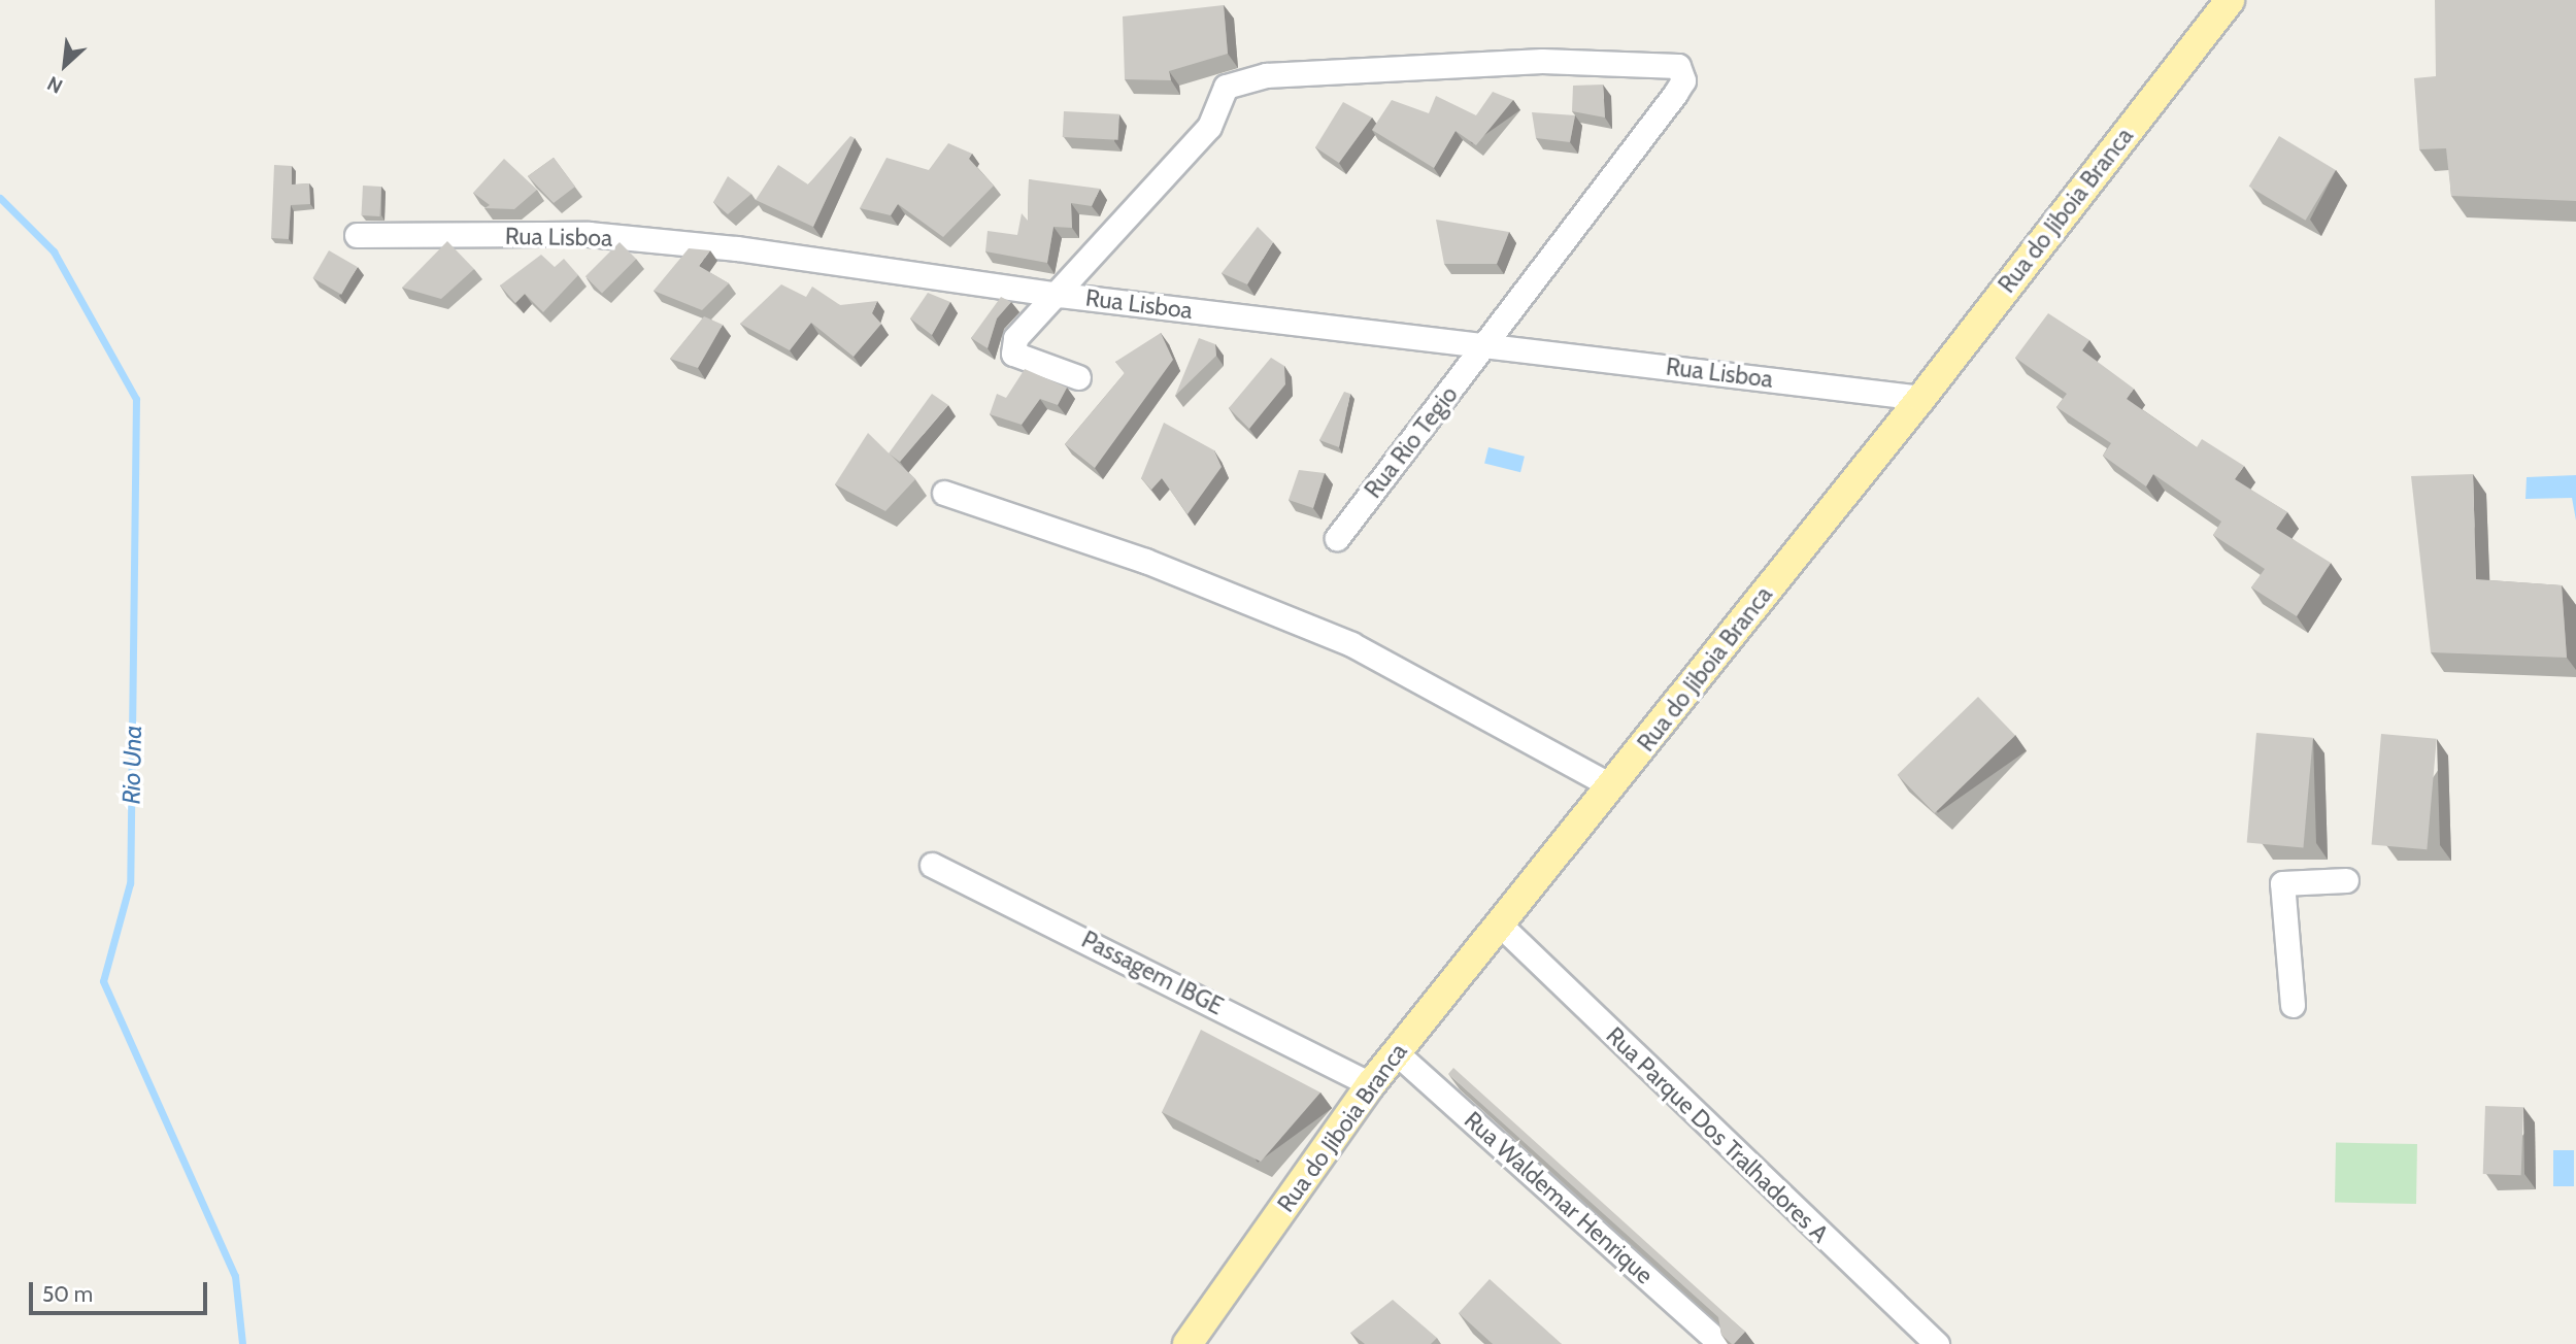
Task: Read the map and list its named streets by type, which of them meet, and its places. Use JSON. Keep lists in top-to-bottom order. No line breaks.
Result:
{"streets":{"main road":["Rua do Jiboia Branca"],"street":["Rua Lisboa","Rua Rio Tegio","Passagem IBGE","Rua Parque Dos Tralhadores A","Rua Waldemar Henrique"]},"crossings":[["Rua do Jiboia Branca","Rua Lisboa"],["Rua do Jiboia Branca","Passagem IBGE"],["Rua do Jiboia Branca","Rua Parque Dos Tralhadores A"],["Rua do Jiboia Branca","Rua Waldemar Henrique"],["Rua Lisboa","Rua Rio Tegio"]],"water":["Rio Una"],"scale_bar":"50 m","north":"bottom left"}
